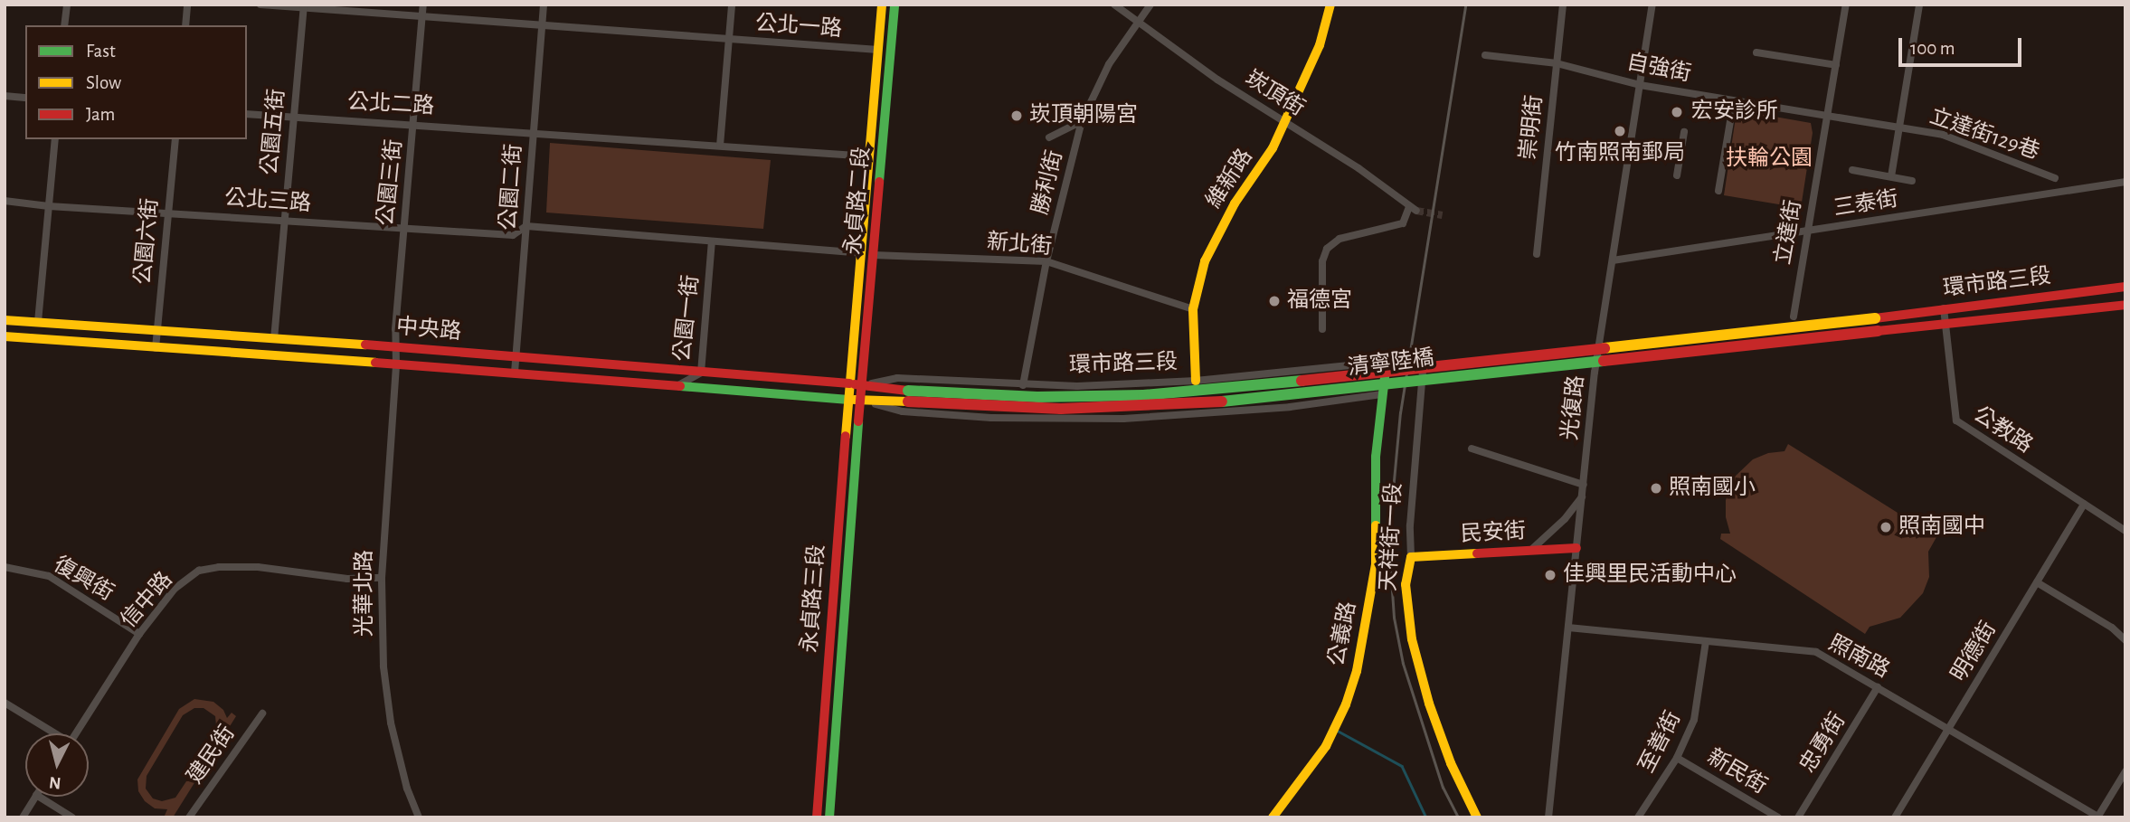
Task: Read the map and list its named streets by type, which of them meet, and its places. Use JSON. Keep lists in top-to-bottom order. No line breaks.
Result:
{"streets":{"main road":["維新路","永貞路二段","環市路三段","中央路","清寧陸橋","民安街","天祥街一段","永貞路三段","公義路"],"street":["公北一路","自強街","崁頂街","公北二路","崇明街","公園五街","立達街129巷","公園三街","勝利街","公園二街","公北三路","三泰街","立達街","公園六街","新北街","公園一街","光復路","公教路","復興街","光華北路","信中路","明德街","照南路","至善街","忠勇街","建民街","新民街"]},"crossings":[["公北一路","公園五街"],["公北一路","公園三街"],["公北一路","公園二街"],["公北一路","永貞路二段"],["自強街","崇明街"],["自強街","立達街129巷"],["自強街","立達街"],["自強街","光復路"],["崁頂街","維新路"],["崁頂街","勝利街"],["公北二路","公園五街"],["公北二路","公園三街"],["公北二路","公園二街"],["公北二路","永貞路二段"],["公園五街","公北三路"],["公園五街","中央路"],["立達街129巷","立達街"],["維新路","新北街"],["維新路","環市路三段"],["公園三街","公北三路"],["公園三街","中央路"],["公園三街","光華北路"],["勝利街","新北街"],["勝利街","環市路三段"],["公園二街","公北三路"],["公園二街","中央路"],["永貞路二段","新北街"],["永貞路二段","環市路三段"],["永貞路二段","中央路"],["永貞路二段","永貞路三段"],["公北三路","公園六街"],["三泰街","立達街"],["三泰街","光復路"],["公園六街","中央路"],["環市路三段","中央路"],["環市路三段","清寧陸橋"],["環市路三段","公教路"],["環市路三段","公義路"],["公園一街","中央路"],["中央路","清寧陸橋"],["中央路","光華北路"],["中央路","永貞路三段"],["光復路","民安街"],["光復路","照南路"],["公教路","明德街"],["民安街","天祥街一段"],["復興街","信中路"],["光華北路","信中路"],["明德街","照南路"],["照南路","至善街"],["照南路","忠勇街"],["至善街","新民街"]],"parks":["扶輪公園"],"places":["宏安診所","崁頂朝陽宮","竹南照南郵局","福德宮","照南國小","照南國中","佳興里民活動中心"],"legend":["Fast","Slow","Jam"],"scale_bar":"100 m","north":"bottom"}
